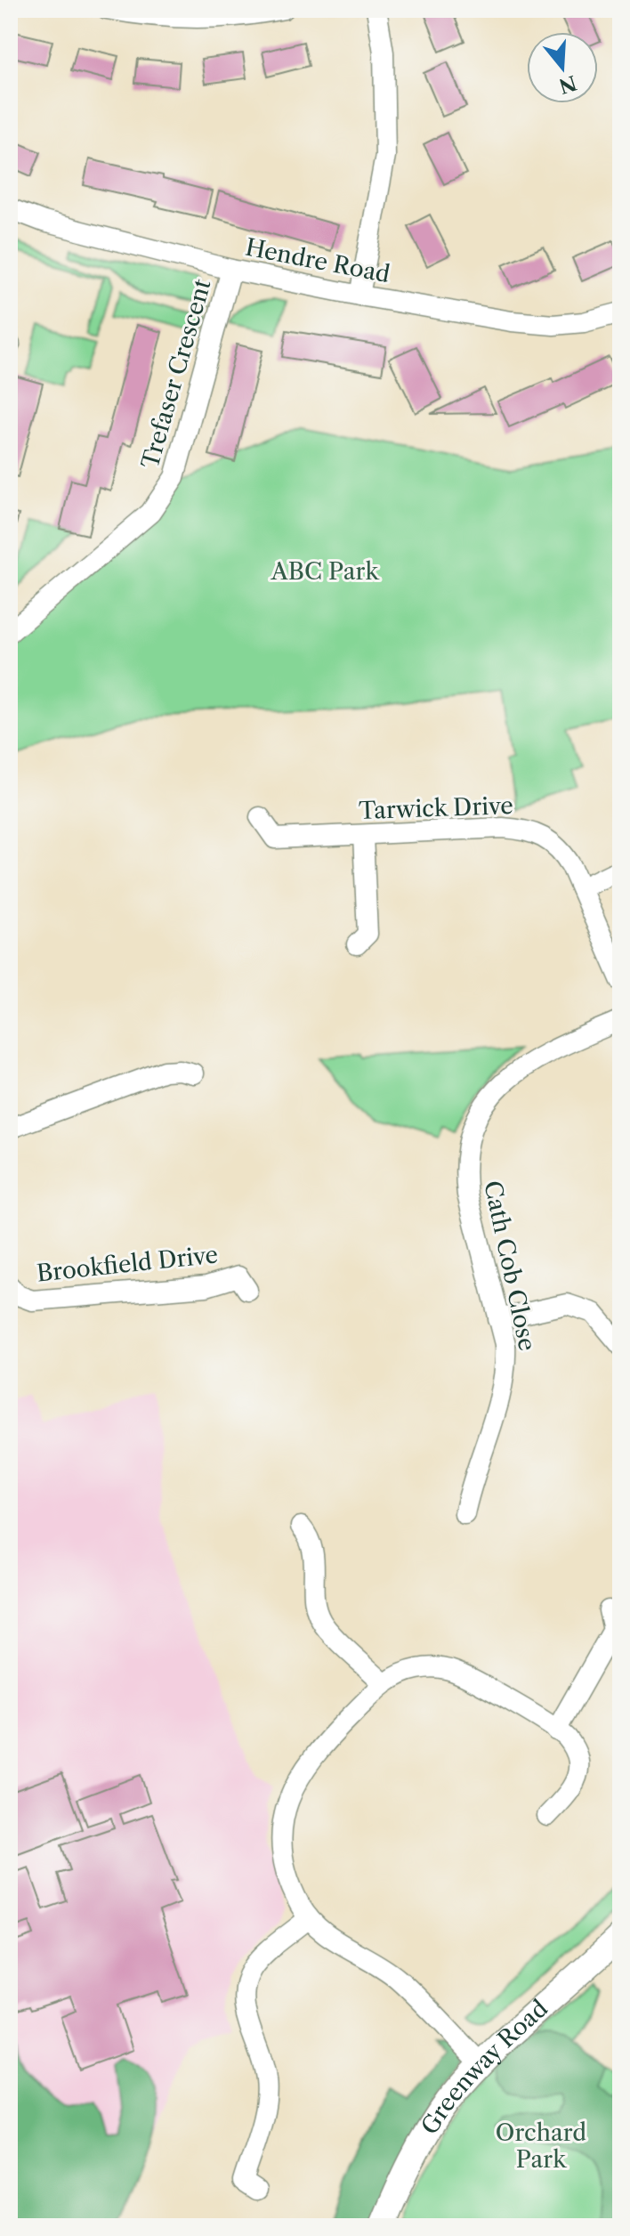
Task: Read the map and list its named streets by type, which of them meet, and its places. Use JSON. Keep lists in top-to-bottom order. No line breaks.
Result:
{"streets":{"street":["Hendre Road","Trefaser Crescent","Tarwick Drive","Brookfield Drive","Cath Cob Close","Greenway Road"]},"crossings":[["Hendre Road","Trefaser Crescent"]],"parks":["ABC Park","Orchard Park"],"north":"bottom"}
